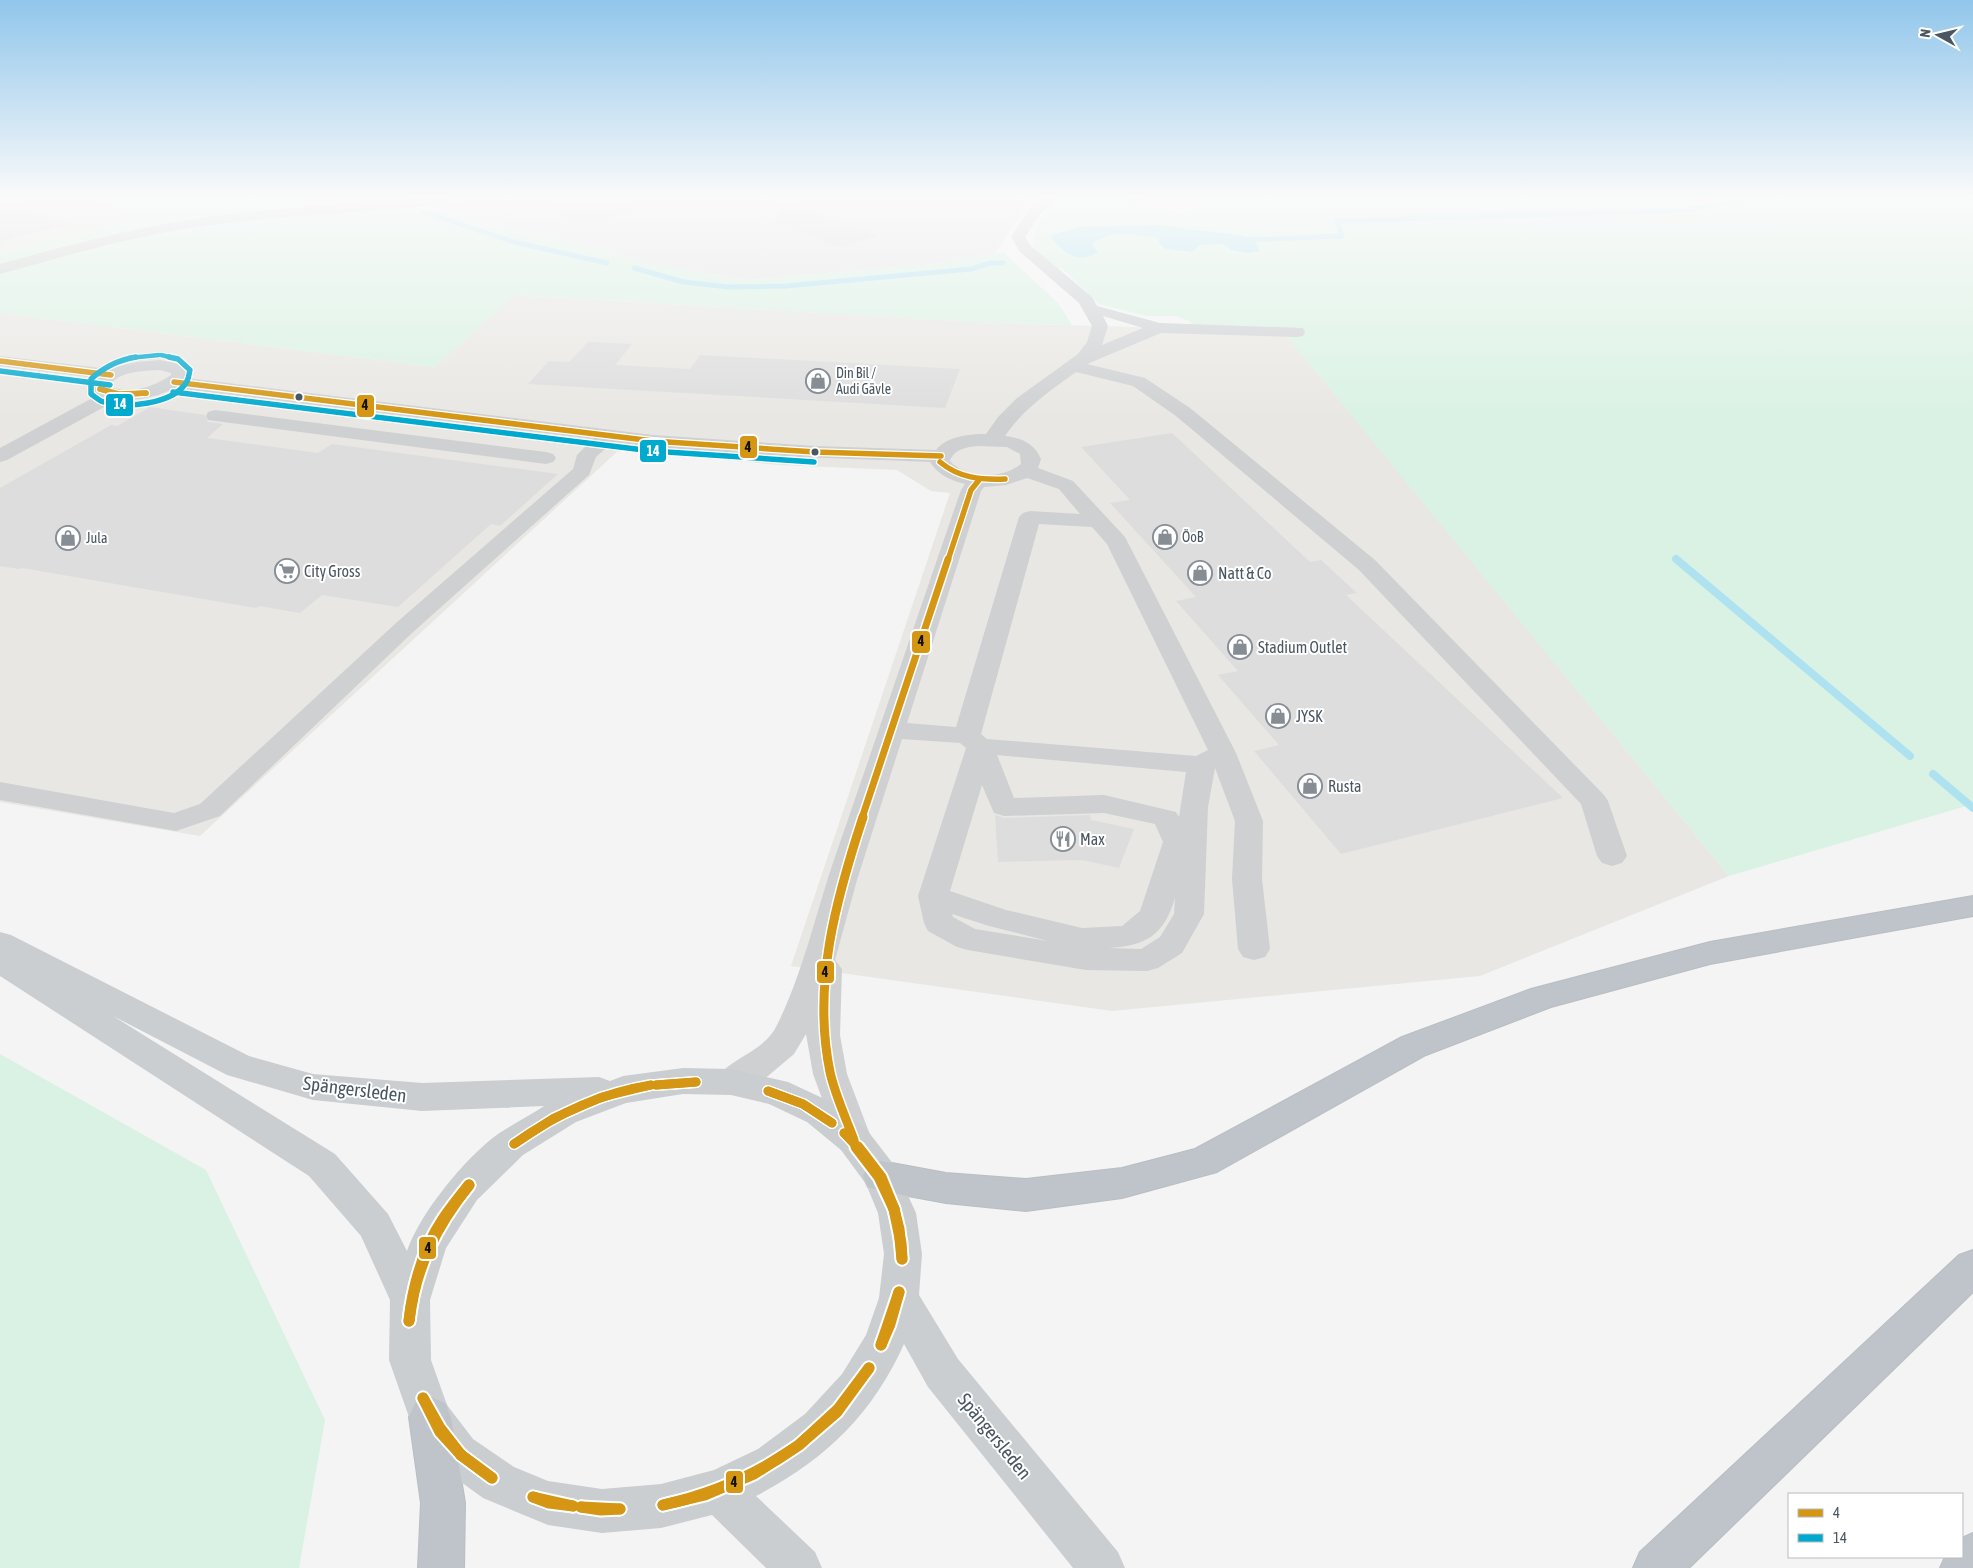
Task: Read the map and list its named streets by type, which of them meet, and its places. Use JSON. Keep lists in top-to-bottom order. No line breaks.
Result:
{"streets":{"main road":["Spängersleden"]},"places":{"shop":["Din Bil / Audi Gävle","ÖoB","Jula","Natt & Co","Stadium Outlet","JYSK","Rusta"],"supermarket":["City Gross"],"restaurant":["Max"]},"lines":["transit line 14","transit line 4"],"legend":["4","14"],"north":"left"}
